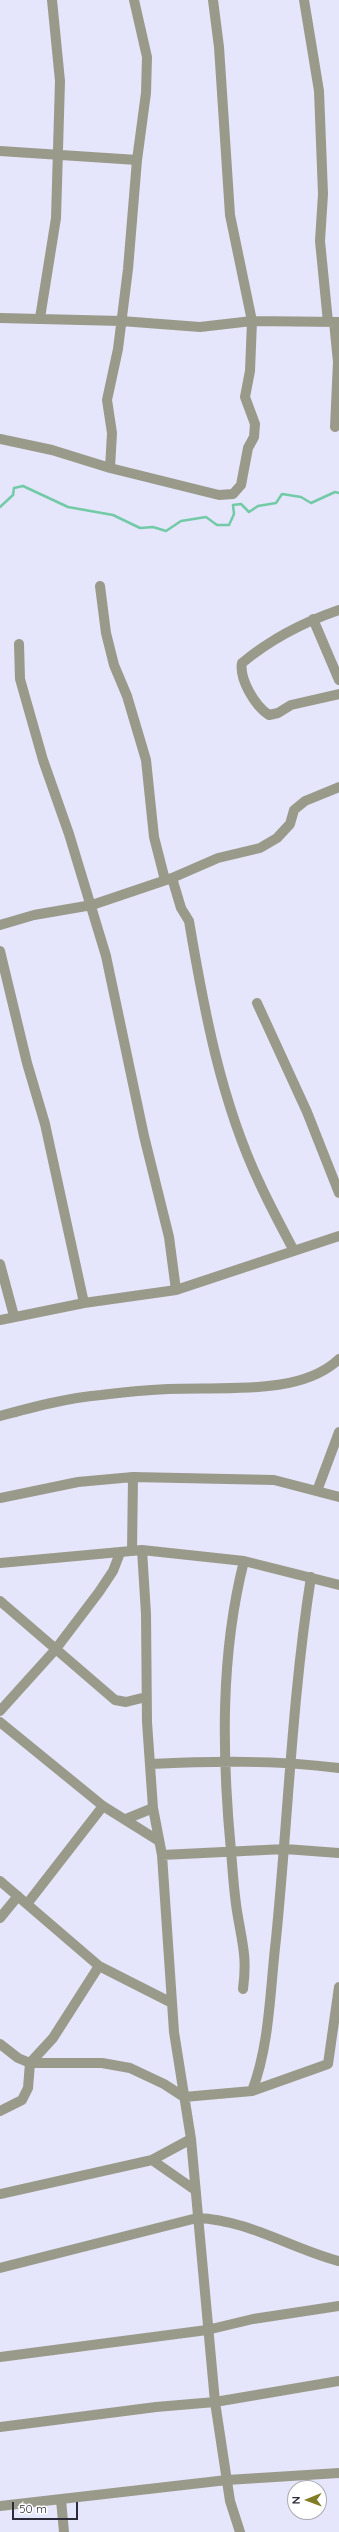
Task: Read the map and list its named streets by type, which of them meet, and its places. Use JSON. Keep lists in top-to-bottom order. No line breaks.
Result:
{"scale_bar":"50 m","north":"left"}
